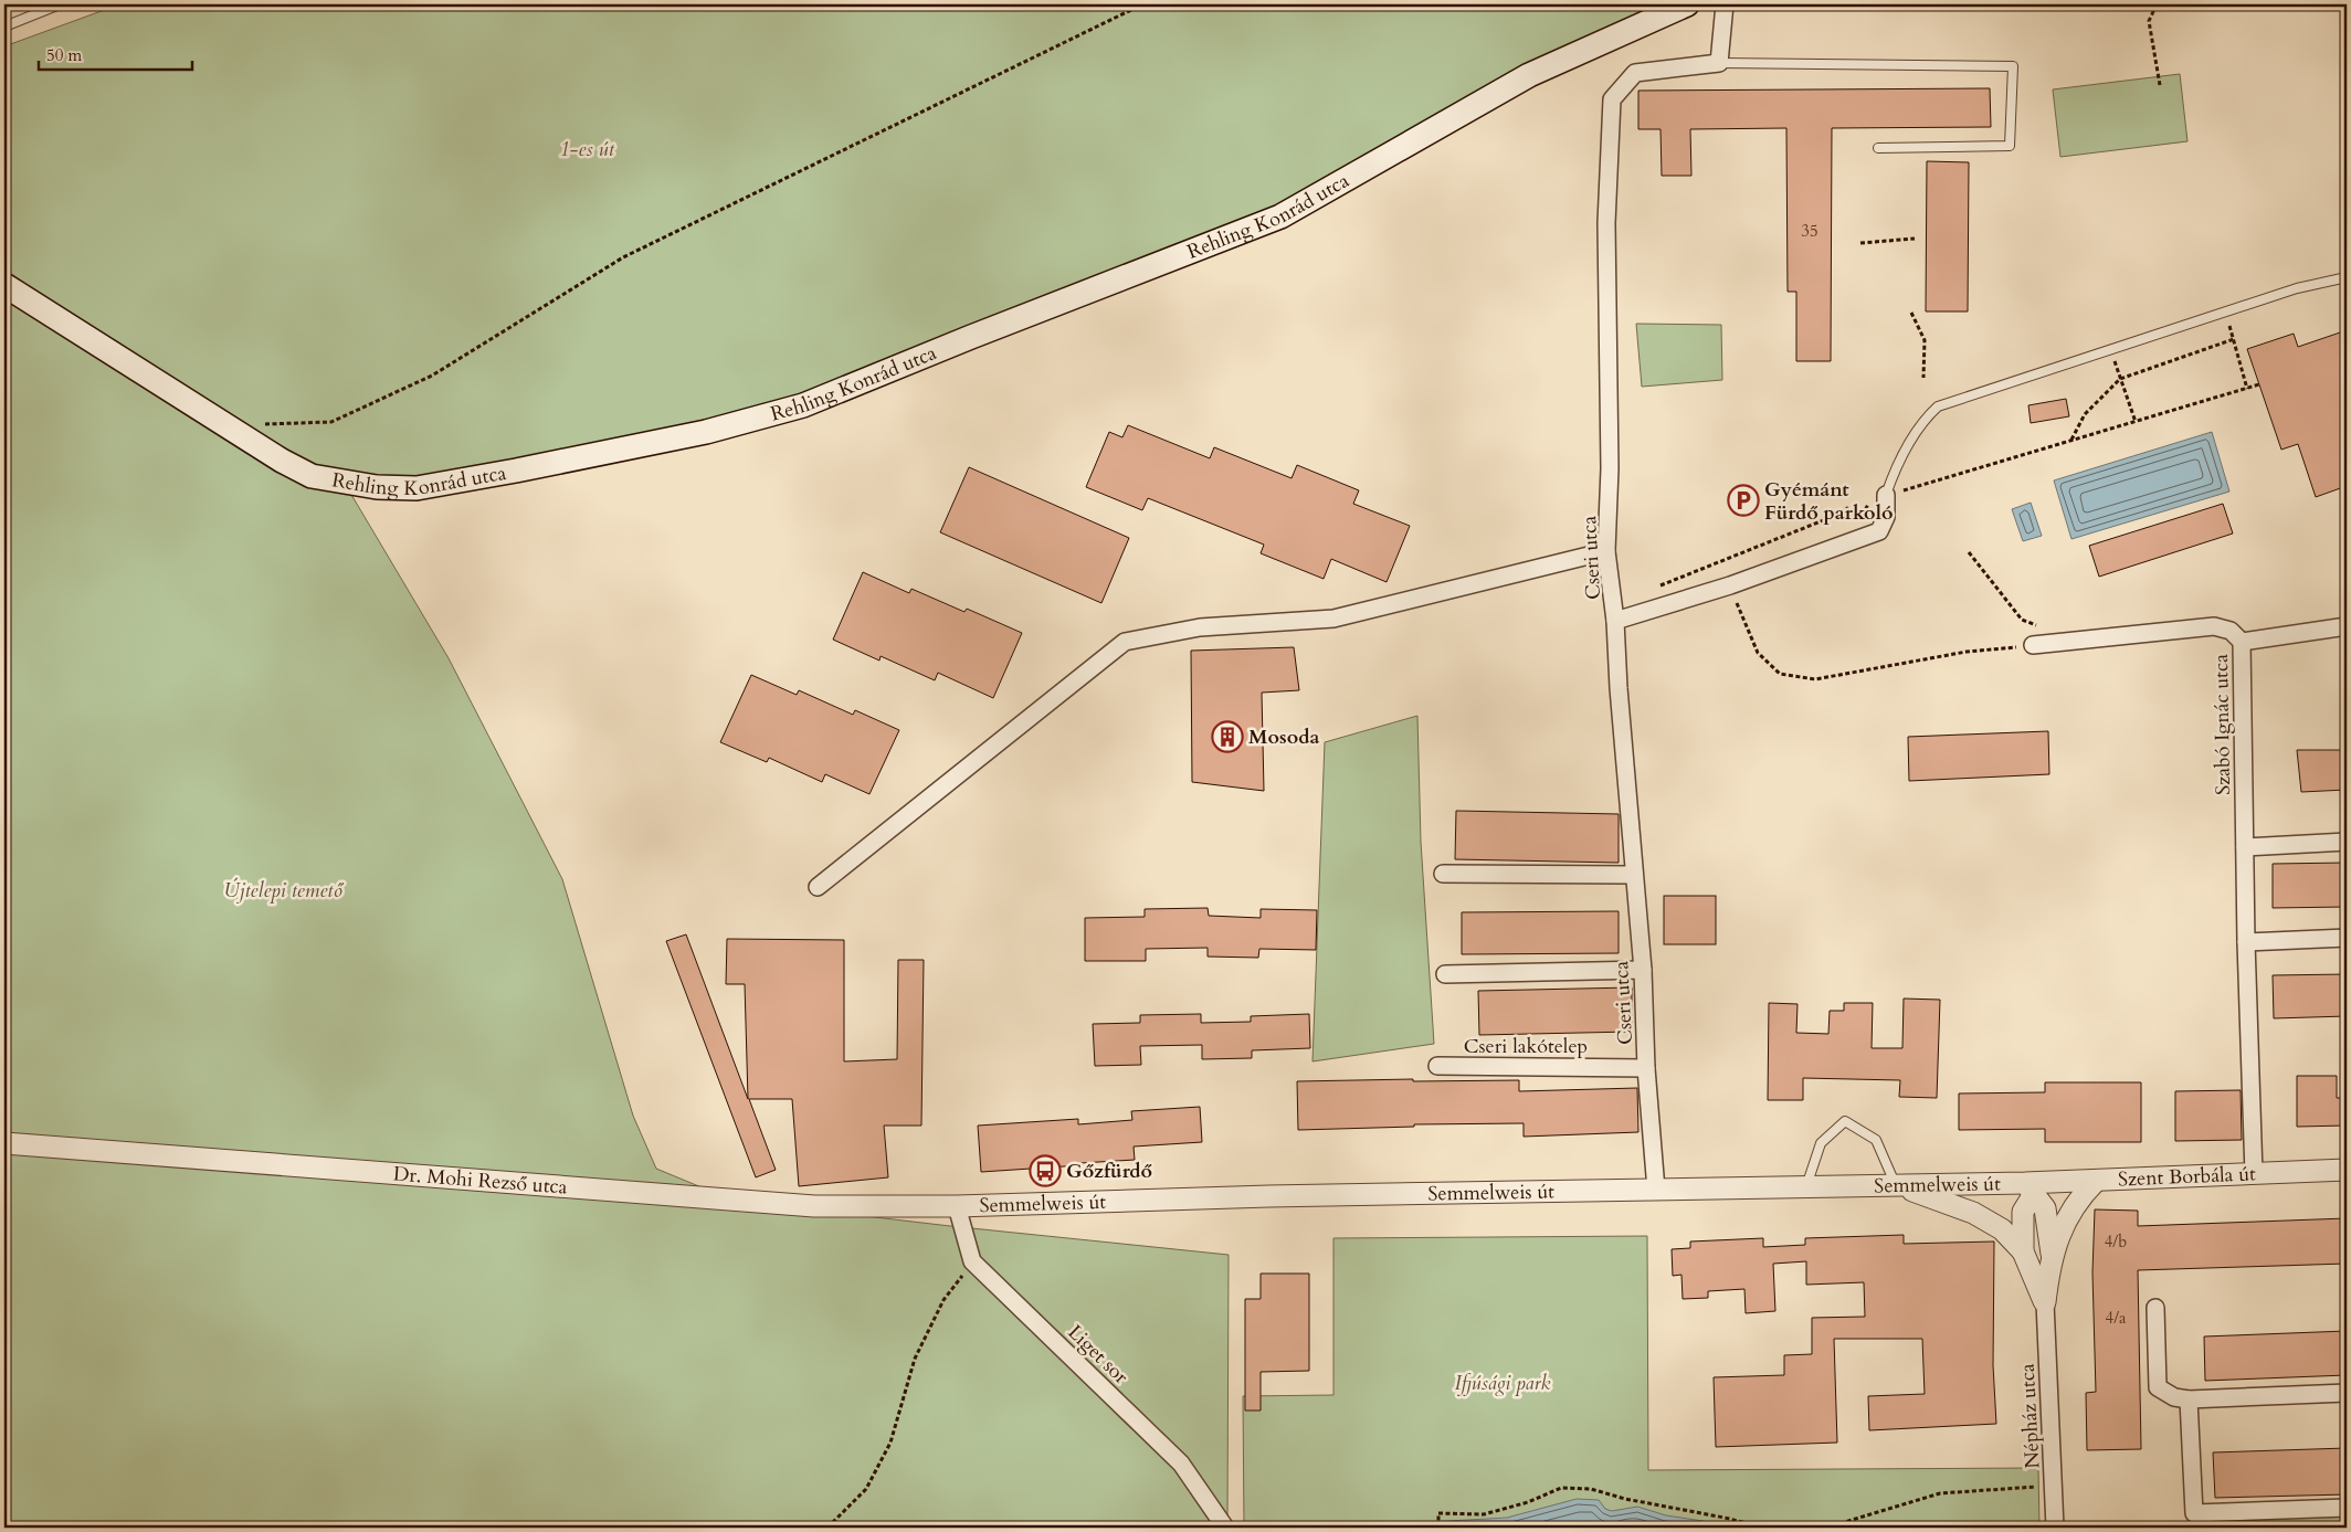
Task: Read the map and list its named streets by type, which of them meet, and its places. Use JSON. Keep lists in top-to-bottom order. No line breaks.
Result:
{"streets":{"main road":["Rehling Konrád utca"],"street":["Cseri utca","Szabó Ignác utca","Cseri lakótelep","Szent Borbála út","Dr. Mohi Rezső utca","Semmelweis út","Liget sor","Népház utca"]},"crossings":[["Cseri utca","Cseri lakótelep"],["Cseri utca","Semmelweis út"],["Szabó Ignác utca","Szent Borbála út"],["Szent Borbála út","Semmelweis út"],["Dr. Mohi Rezső utca","Semmelweis út"]],"parks":["1-es út","Újtelepi temető","Ifjúsági park"],"places":{"parking":["Gyémánt Fürdő parkoló"],"building":["Mosoda"],"bus stop":["Gőzfürdő"]},"house_numbers":["35","4/b","4/a"],"scale_bar":"50 m"}
